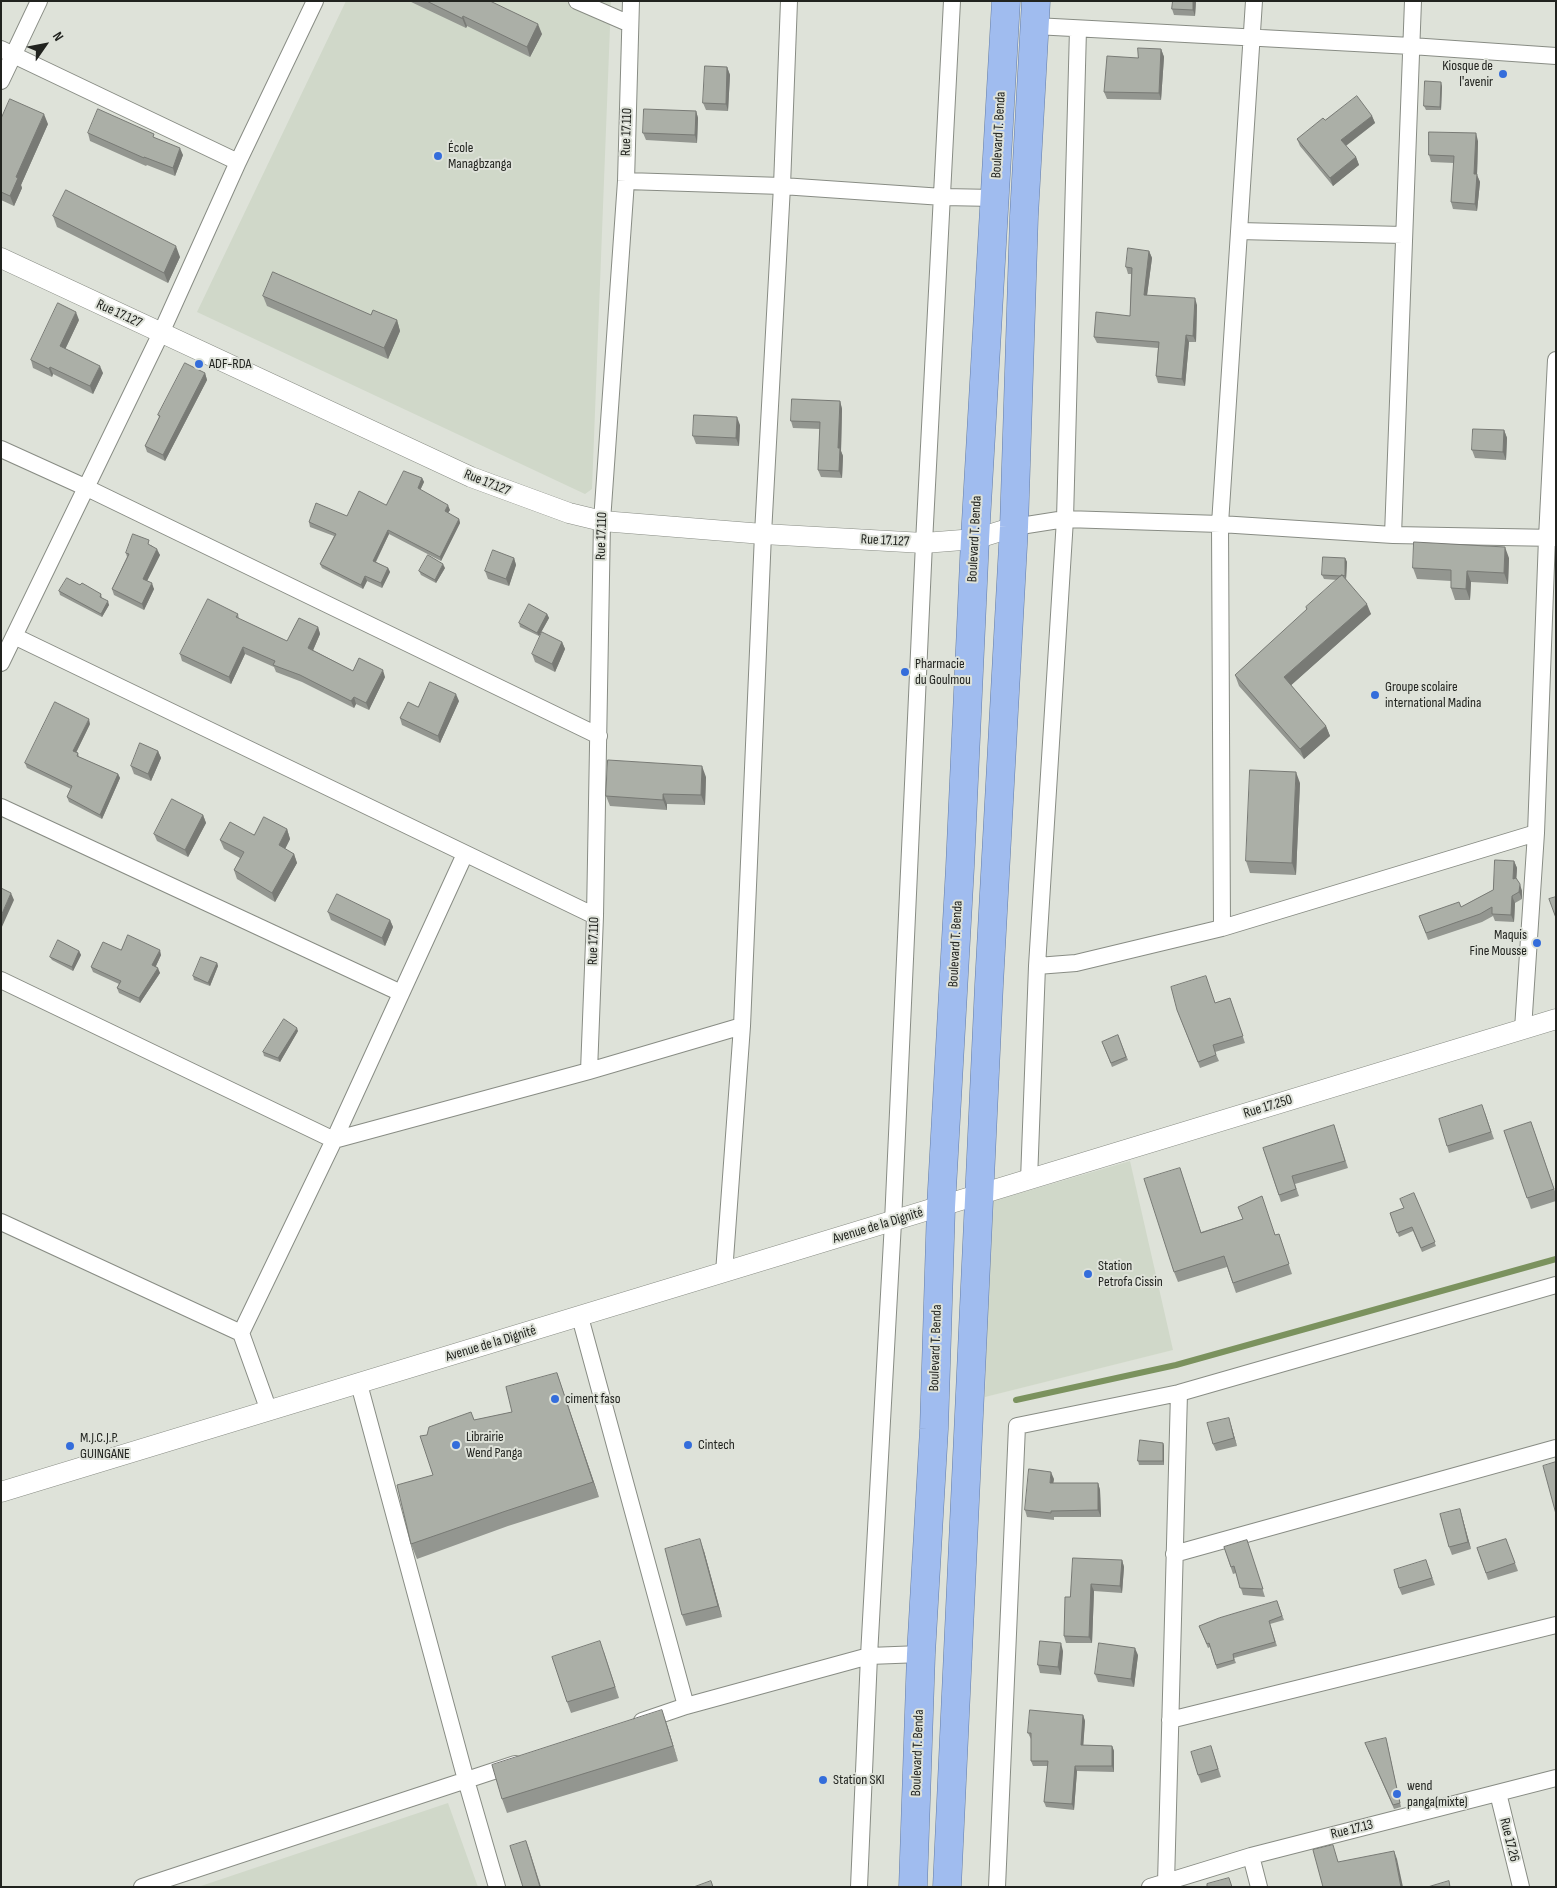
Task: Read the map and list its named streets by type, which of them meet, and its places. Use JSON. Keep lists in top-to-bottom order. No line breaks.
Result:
{"streets":{"highway":["Boulevard T. Benda"],"street":["Rue 17.110","Rue 17.127","Rue 17.250","Avenue de la Dignité","Rue 17.13","Rue 17.26"]},"crossings":[["Rue 17.110","Rue 17.127"],["Boulevard T. Benda","Rue 17.127"],["Boulevard T. Benda","Avenue de la Dignité"],["Rue 17.250","Avenue de la Dignité"],["Rue 17.13","Rue 17.26"]],"places":["Kiosque de l'avenir","École Managbzanga","ADF-RDA","Pharmacie du Goulmou","Groupe scolaire international Madina","Maquis Fine Mousse","Station Petrofa Cissin","ciment faso","Librairie Wend Panga","Cintech","M.J.C.J.P. GUINGANE","Station SKI","wend panga(mixte)"],"north":"top right"}
